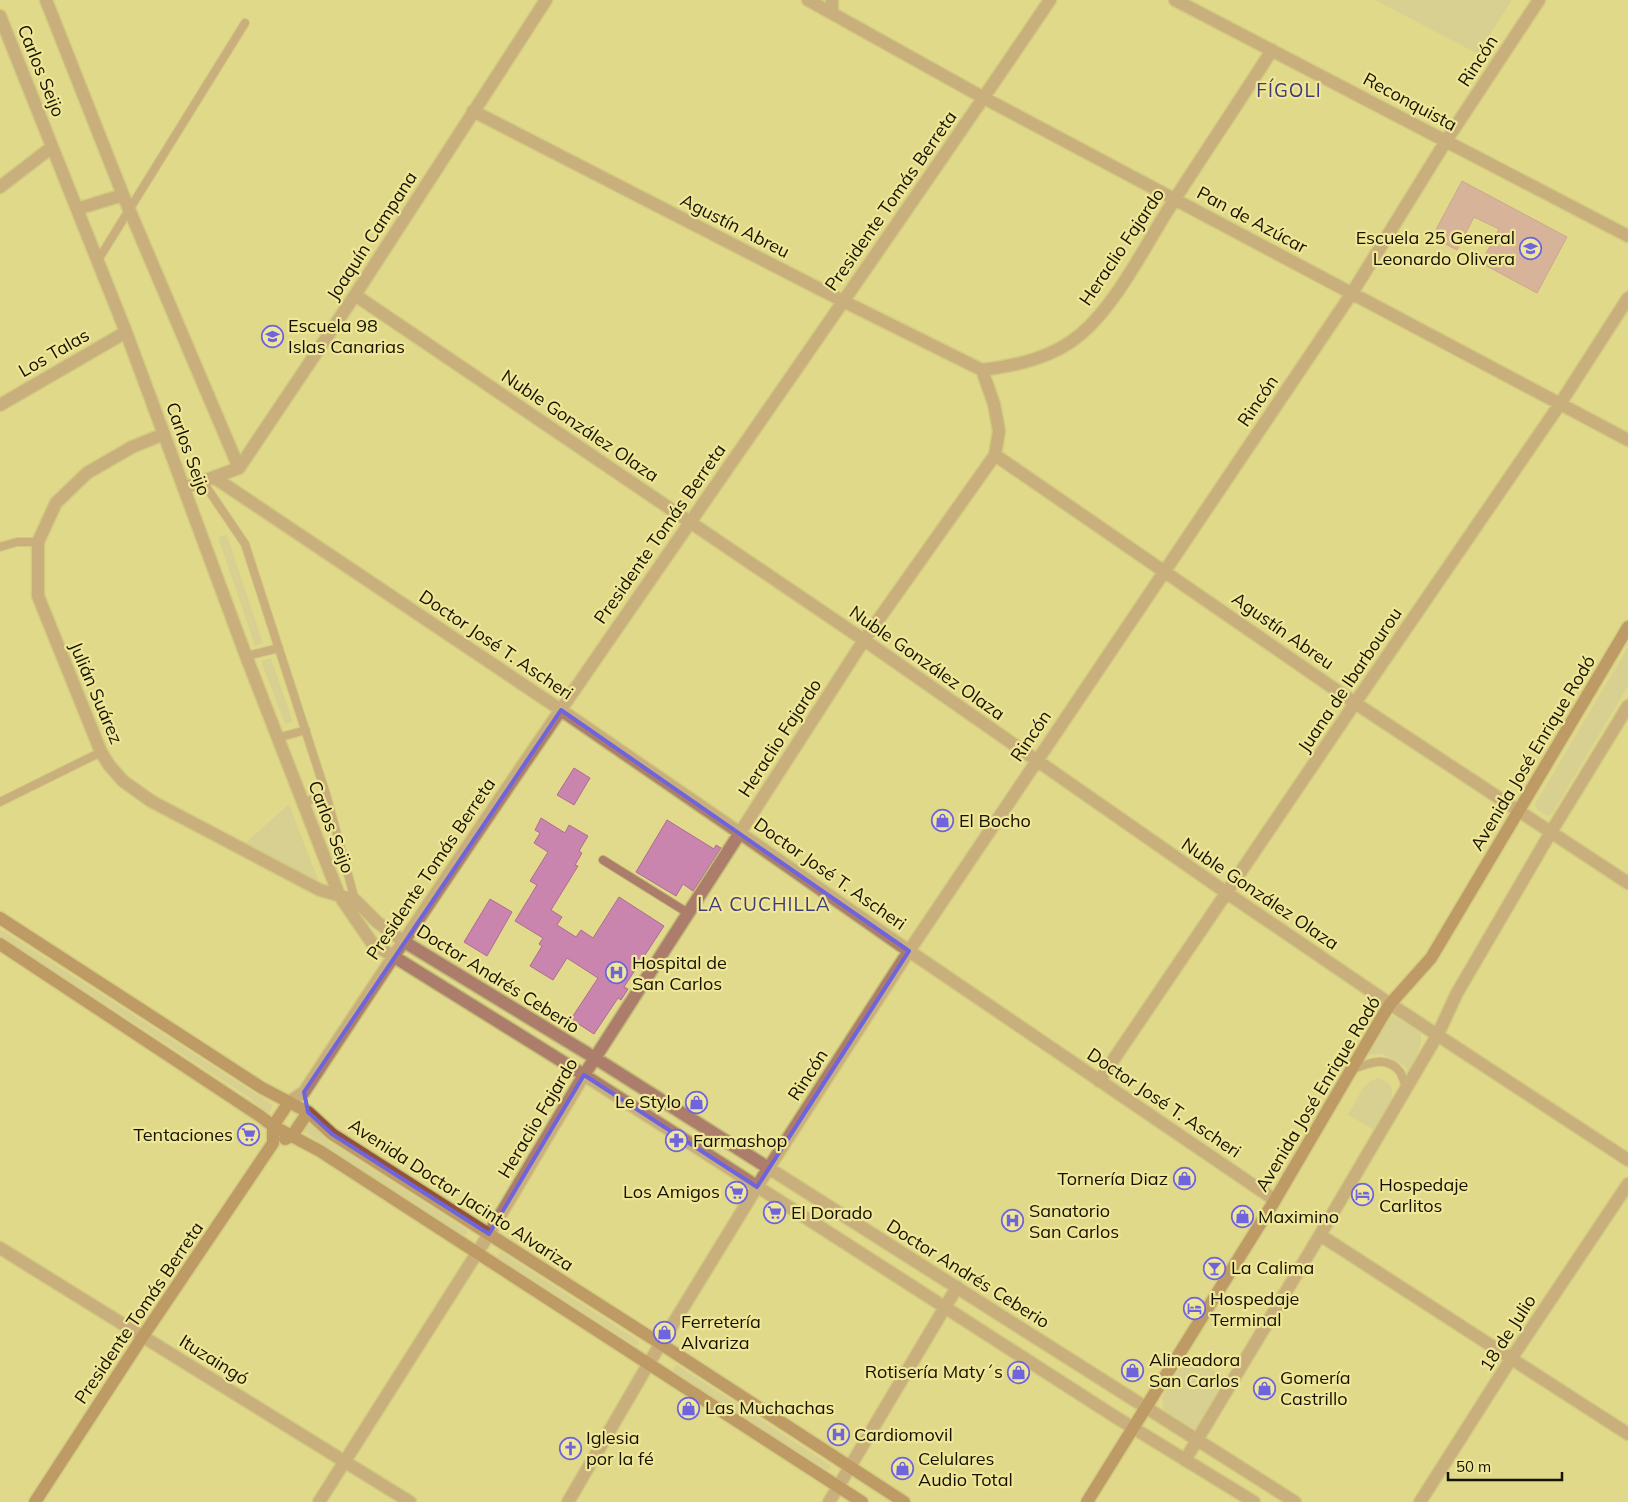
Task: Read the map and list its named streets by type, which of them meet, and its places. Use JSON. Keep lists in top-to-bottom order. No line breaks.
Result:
{"streets":{"main road":["Presidente Tomás Berreta","Avenida José Enrique Rodó","Avenida Doctor Jacinto Alvariza"],"street":["Rincón","Carlos Seijo","Reconquista","Pan de Azúcar","Agustín Abreu","Joaquín Campana","Heraclio Fajardo","Los Talas","Nuble González Olaza","Doctor José T. Ascheri","Juana de Ibarbourou","Julián Suárez","Doctor Andrés Ceberio","18 de Julio","Ituzaingó"]},"crossings":[["Rincón","Reconquista"],["Rincón","Pan de Azúcar"],["Rincón","Agustín Abreu"],["Rincón","Nuble González Olaza"],["Rincón","Doctor José T. Ascheri"],["Rincón","Doctor Andrés Ceberio"],["Rincón","Avenida Doctor Jacinto Alvariza"],["Carlos Seijo","Los Talas"],["Carlos Seijo","Julián Suárez"],["Carlos Seijo","Doctor Andrés Ceberio"],["Reconquista","Heraclio Fajardo"],["Presidente Tomás Berreta","Pan de Azúcar"],["Presidente Tomás Berreta","Agustín Abreu"],["Presidente Tomás Berreta","Nuble González Olaza"],["Presidente Tomás Berreta","Doctor José T. Ascheri"],["Presidente Tomás Berreta","Doctor Andrés Ceberio"],["Presidente Tomás Berreta","Avenida Doctor Jacinto Alvariza"],["Presidente Tomás Berreta","Ituzaingó"],["Pan de Azúcar","Heraclio Fajardo"],["Pan de Azúcar","Juana de Ibarbourou"],["Agustín Abreu","Joaquín Campana"],["Agustín Abreu","Heraclio Fajardo"],["Agustín Abreu","Juana de Ibarbourou"],["Agustín Abreu","Avenida José Enrique Rodó"],["Joaquín Campana","Nuble González Olaza"],["Heraclio Fajardo","Nuble González Olaza"],["Heraclio Fajardo","Doctor José T. Ascheri"],["Heraclio Fajardo","Doctor Andrés Ceberio"],["Heraclio Fajardo","Avenida Doctor Jacinto Alvariza"],["Heraclio Fajardo","Ituzaingó"],["Nuble González Olaza","Juana de Ibarbourou"],["Nuble González Olaza","Avenida José Enrique Rodó"],["Doctor José T. Ascheri","Juana de Ibarbourou"],["Doctor José T. Ascheri","Avenida José Enrique Rodó"],["Julián Suárez","Doctor Andrés Ceberio"],["Avenida José Enrique Rodó","Doctor Andrés Ceberio"]],"districts":["FÍGOLI","LA CUCHILLA"],"places":{"school or university":["Escuela 25 General Leonardo Olivera","Escuela 98 Islas Canarias"],"shop":["El Bocho","Le Stylo","Tornería Diaz","Maximino","Ferretería Alvariza","Alineadora San Carlos","Rotisería Maty´s","Gomería Castrillo","Las Muchachas","Celulares Audio Total"],"hospital":["Hospital de San Carlos","Sanatorio San Carlos","Cardiomovil"],"supermarket":["Tentaciones","Los Amigos","El Dorado"],"pharmacy":["Farmashop"],"hotel":["Hospedaje Carlitos","Hospedaje Terminal"],"bar":["La Calima"],"church":["Iglesia por la fé"]},"scale_bar":"50 m"}
